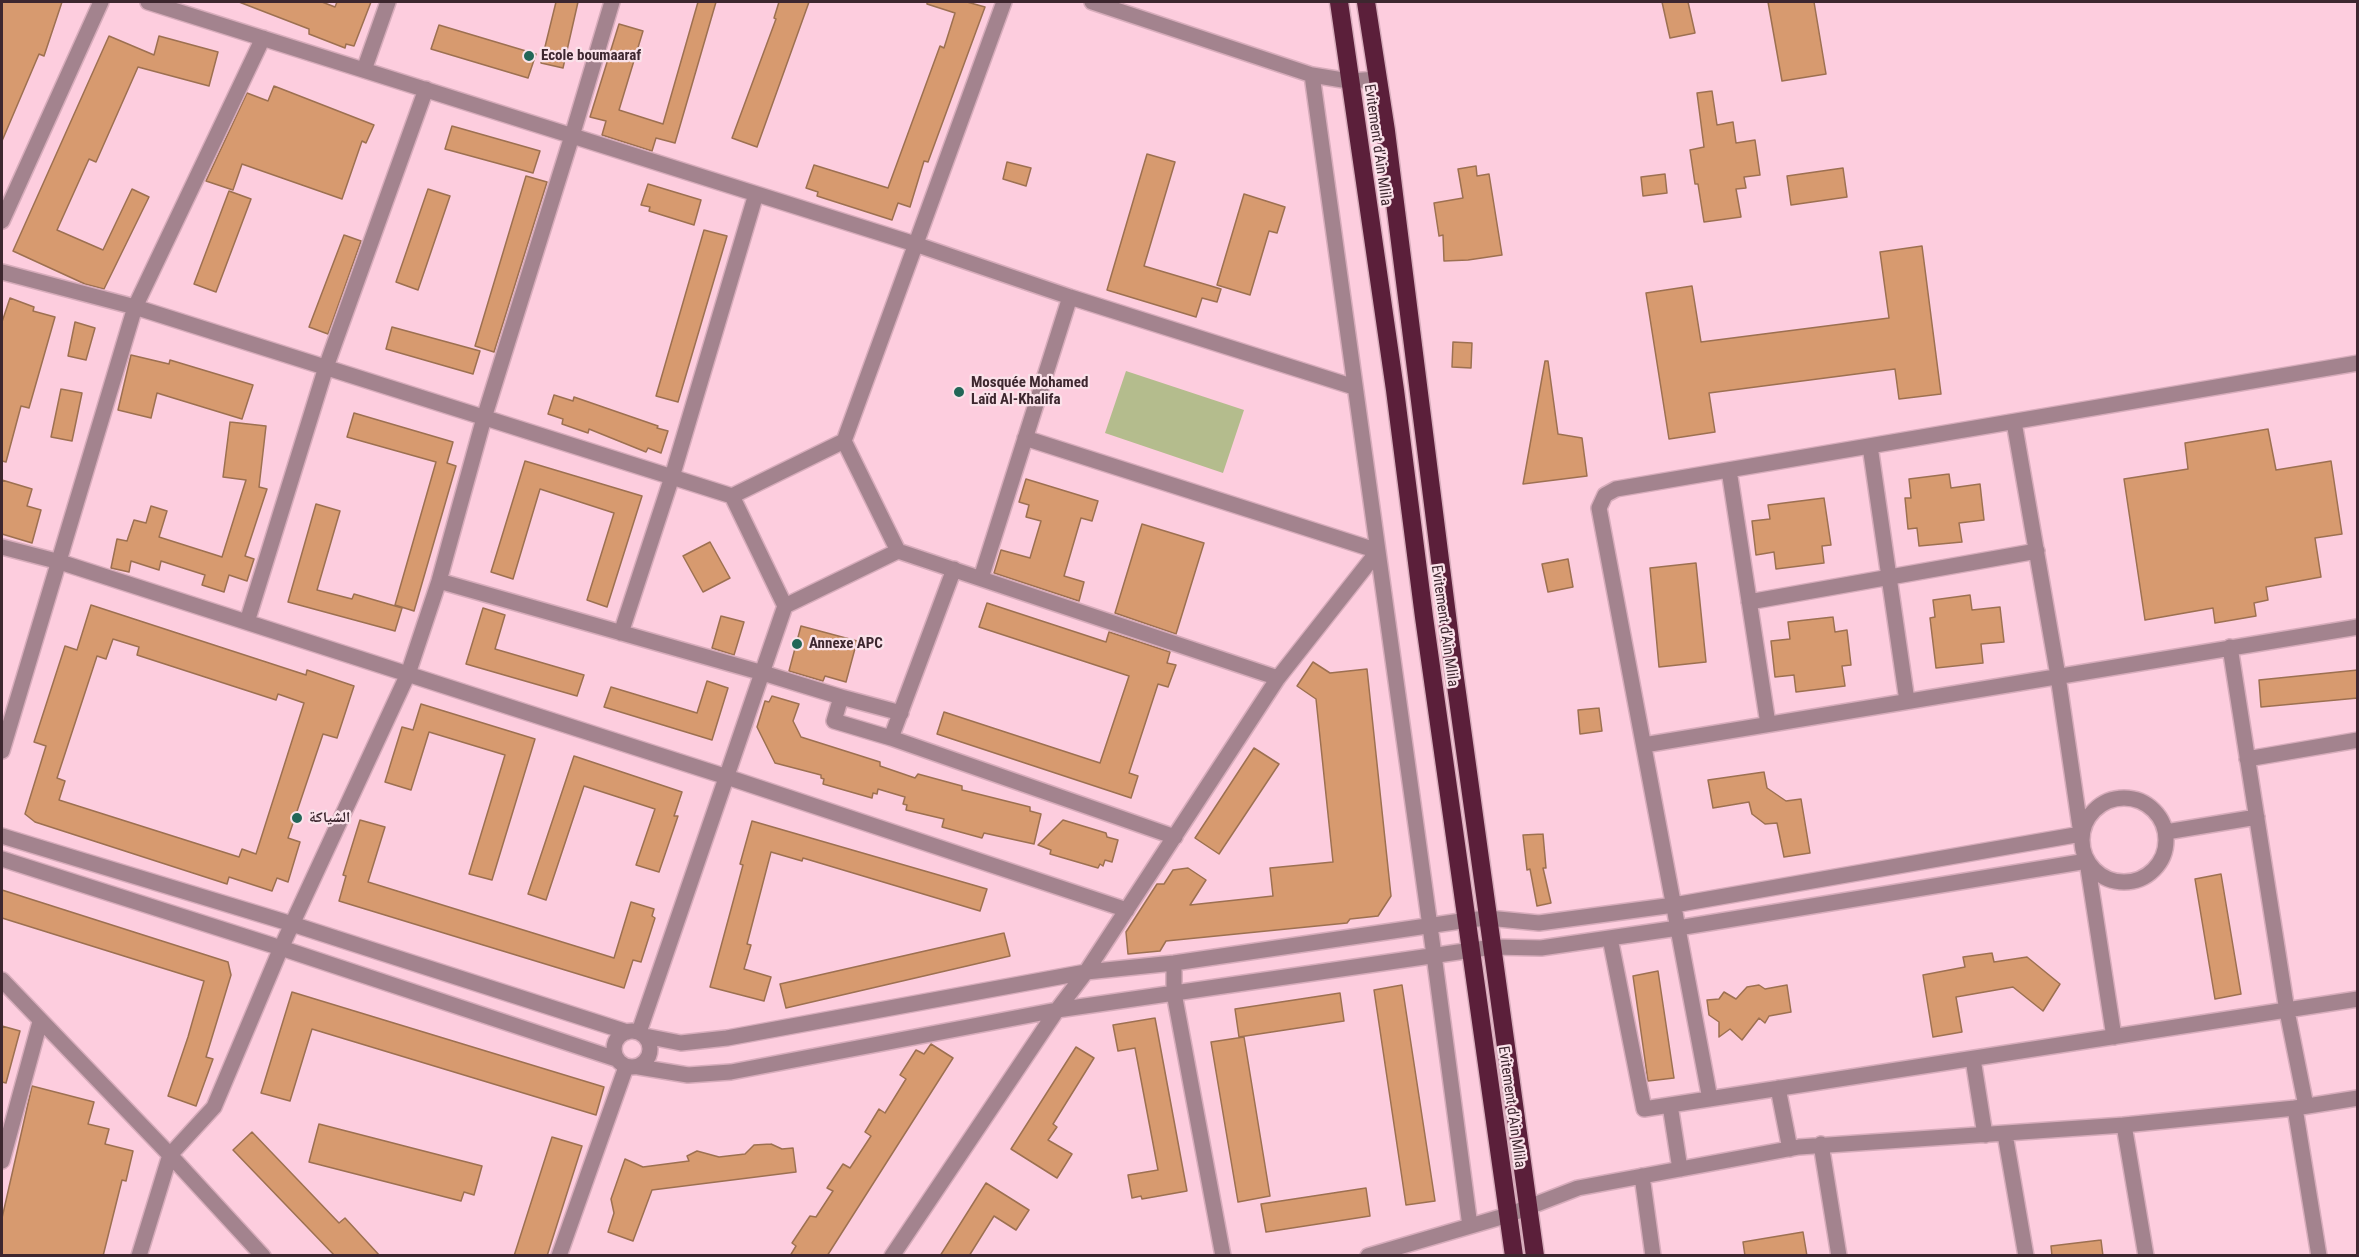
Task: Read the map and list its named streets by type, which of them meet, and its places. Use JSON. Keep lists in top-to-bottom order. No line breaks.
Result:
{"streets":{"highway":["Evitement d'Ain Mlila"]},"places":["Ecole boumaaraf","Mosquée Mohamed Laïd Al-Khalifa","Annexe APC","الشياكة"]}
